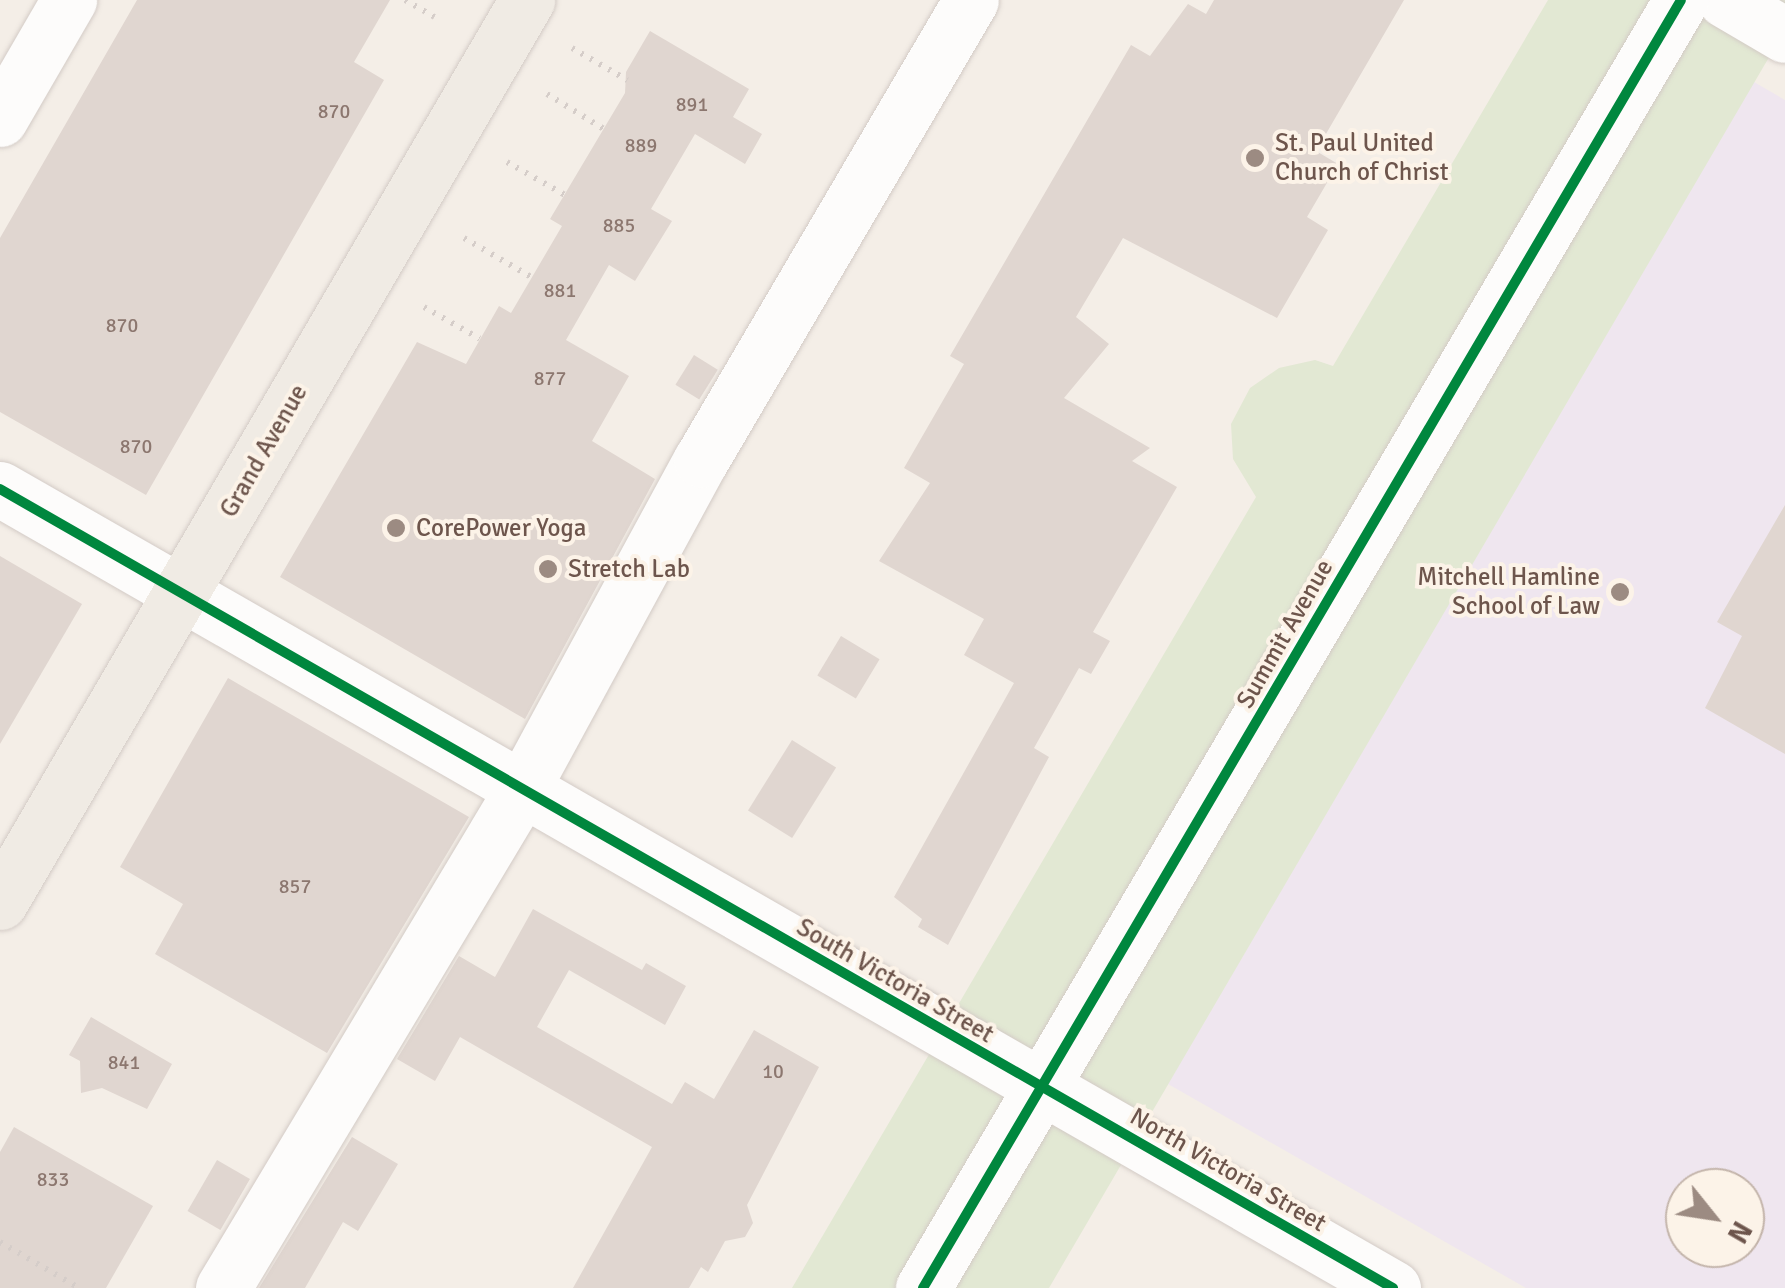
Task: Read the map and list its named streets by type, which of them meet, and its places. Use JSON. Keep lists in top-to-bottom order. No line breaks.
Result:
{"streets":{"main road":["Grand Avenue"],"street":["Summit Avenue","South Victoria Street","North Victoria Street"]},"crossings":[["Grand Avenue","South Victoria Street"],["Summit Avenue","South Victoria Street"],["Summit Avenue","North Victoria Street"],["South Victoria Street","North Victoria Street"]],"places":["St. Paul United Church of Christ","CorePower Yoga","Stretch Lab","Mitchell Hamline School of Law"],"house_numbers":["891","870","889","885","881","870","877","870","857","841","10","833"],"north":"bottom right"}
